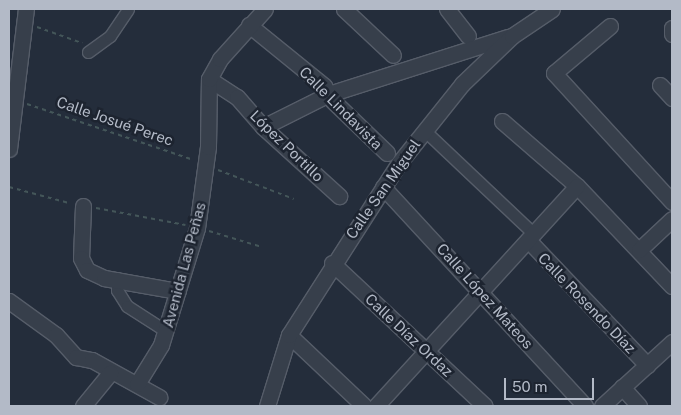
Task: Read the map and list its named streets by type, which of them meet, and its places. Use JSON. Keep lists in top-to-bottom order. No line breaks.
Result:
{"streets":{"street":["Calle Lindavista","López Portillo","Calle San Miguel","Avenida Las Peñas","Calle López Mateos","Calle Rosendo Díaz","Calle Díaz Ordaz"],"path":["Calle Josué Perec"]},"crossings":[["Calle Josué Perec","Avenida Las Peñas"],["López Portillo","Avenida Las Peñas"],["Calle San Miguel","Calle López Mateos"],["Calle San Miguel","Calle Rosendo Díaz"],["Calle San Miguel","Calle Díaz Ordaz"]],"scale_bar":"50 m"}
